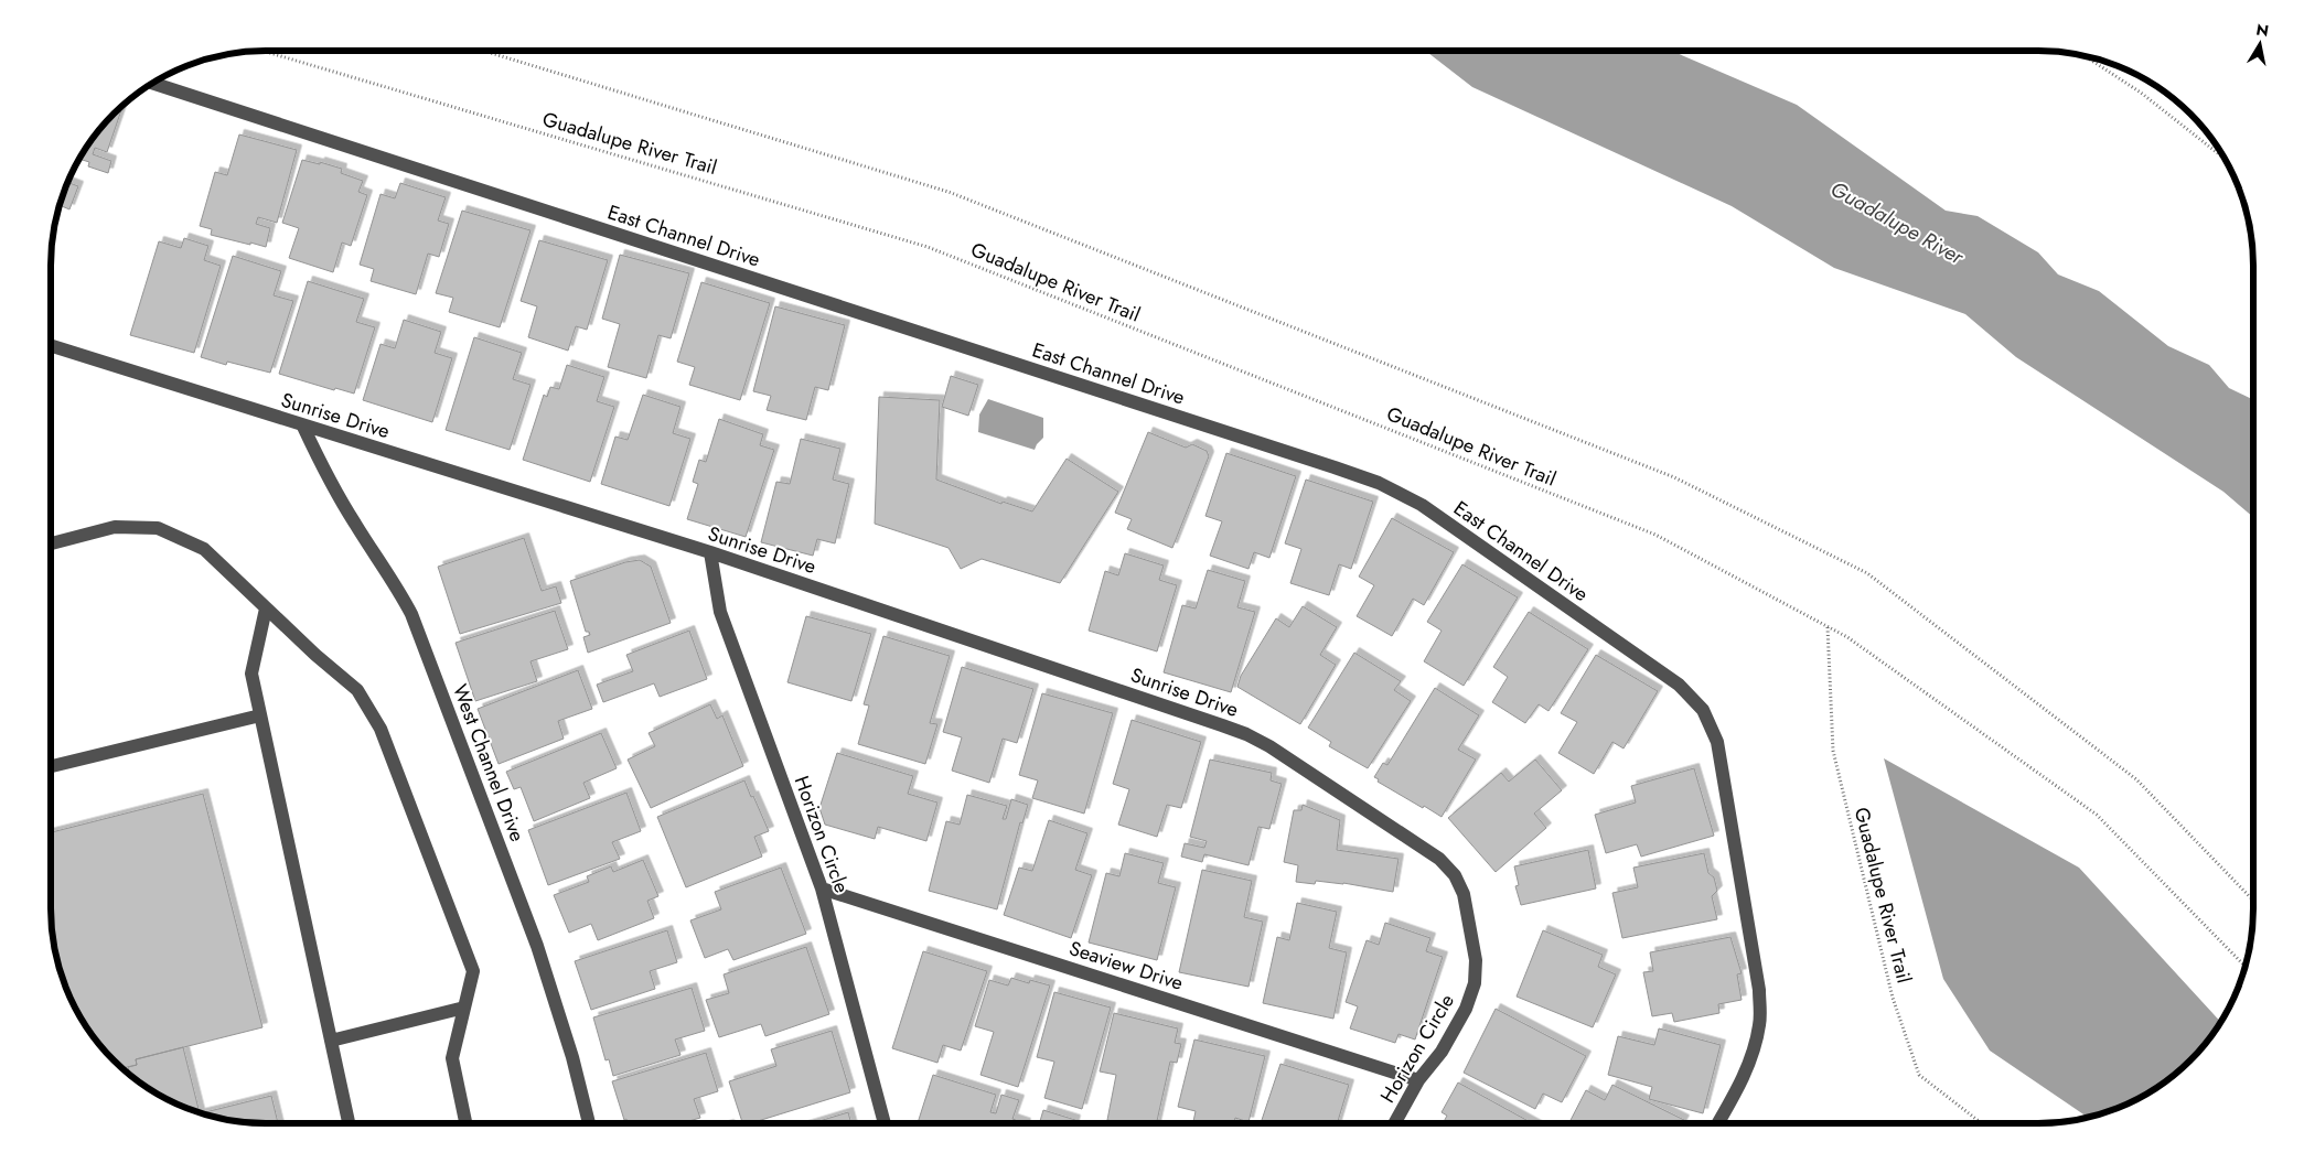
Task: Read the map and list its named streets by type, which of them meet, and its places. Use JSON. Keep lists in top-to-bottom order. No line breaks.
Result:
{"streets":{"street":["East Channel Drive","Sunrise Drive","West Channel Drive","Horizon Circle","Seaview Drive"],"path":["Guadalupe River Trail"]},"crossings":[["Sunrise Drive","West Channel Drive"],["Sunrise Drive","Horizon Circle"],["Horizon Circle","Seaview Drive"]],"water":["Guadalupe River"],"north":"top"}
